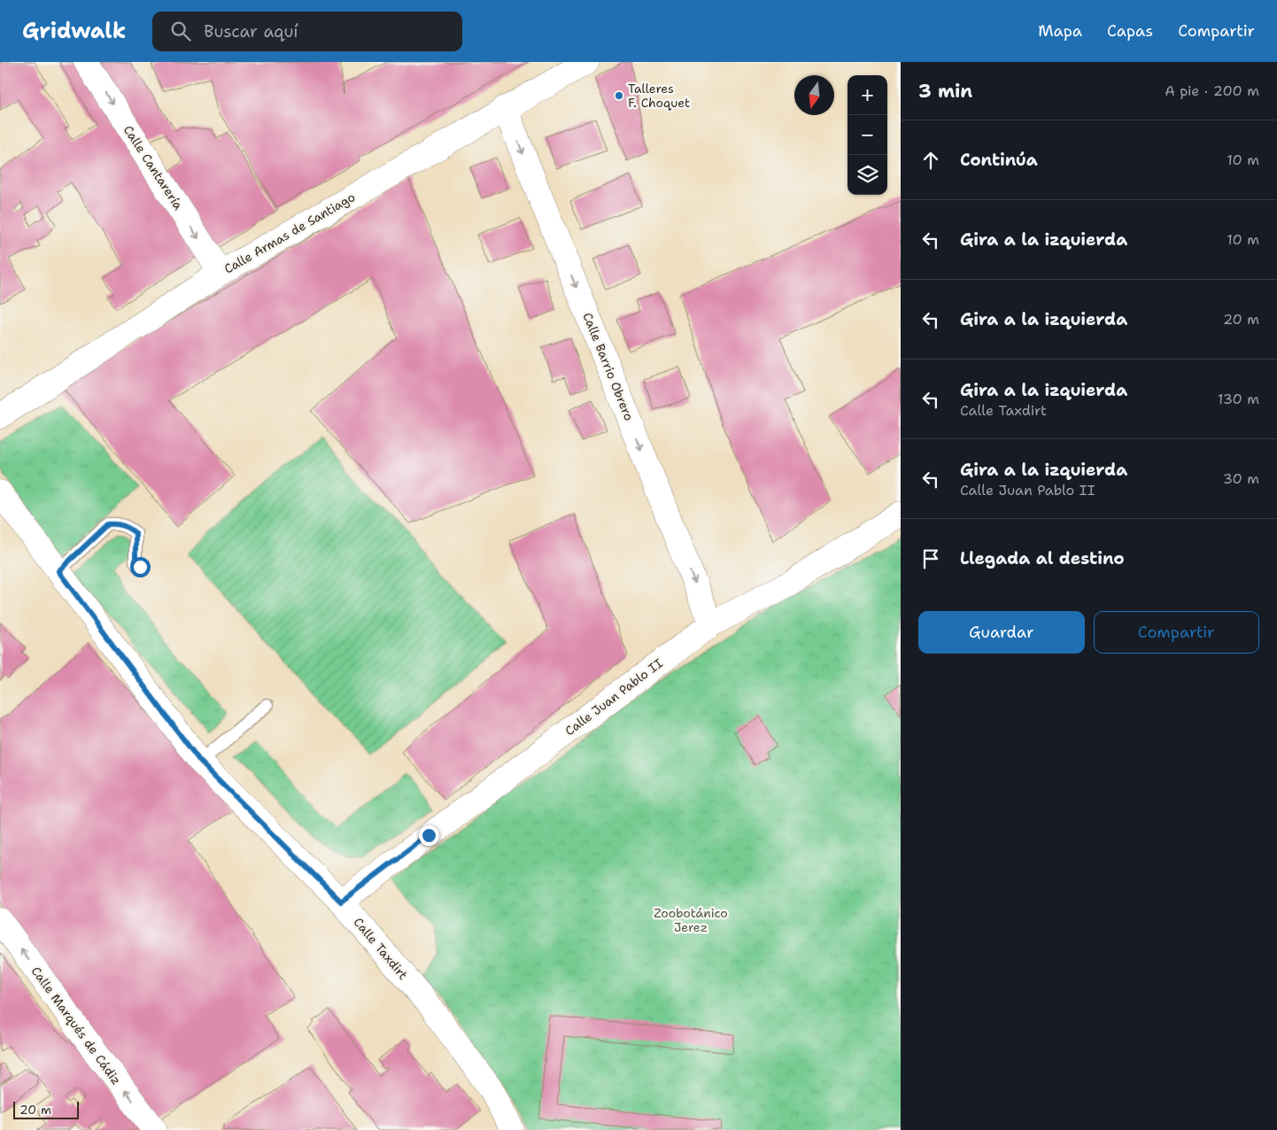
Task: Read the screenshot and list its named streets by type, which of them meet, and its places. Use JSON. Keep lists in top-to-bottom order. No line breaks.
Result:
{"streets":{"street":["Calle Cantarería","Calle Armas de Santiago","Calle Barrio Obrero","Calle Juan Pablo II","Calle Taxdirt","Calle Marqués de Cádiz"]},"crossings":[["Calle Cantarería","Calle Armas de Santiago"],["Calle Armas de Santiago","Calle Barrio Obrero"],["Calle Barrio Obrero","Calle Juan Pablo II"],["Calle Juan Pablo II","Calle Taxdirt"]],"one_way":["Calle Cantarería","Calle Barrio Obrero","Calle Marqués de Cádiz"],"parks":["Zoobotánico Jerez"],"places":["Talleres F. Choquet"],"scale_bar":"20 m","north":"bottom","page":{"header":"Gridwalk","search":"Buscar aquí","nav":["Mapa","Capas","Compartir"],"heading":["3 min","A pie · 200 m"],"map_buttons":["+","−"],"list":[["Continúa","10 m"],["Gira a la izquierda","10 m"],["Gira a la izquierda","20 m"],["Gira a la izquierda","Calle Taxdirt","130 m"],["Gira a la izquierda","Calle Juan Pablo II","30 m"],"Llegada al destino"],"buttons":["Guardar","Compartir"],"scale":"20 m"}}
